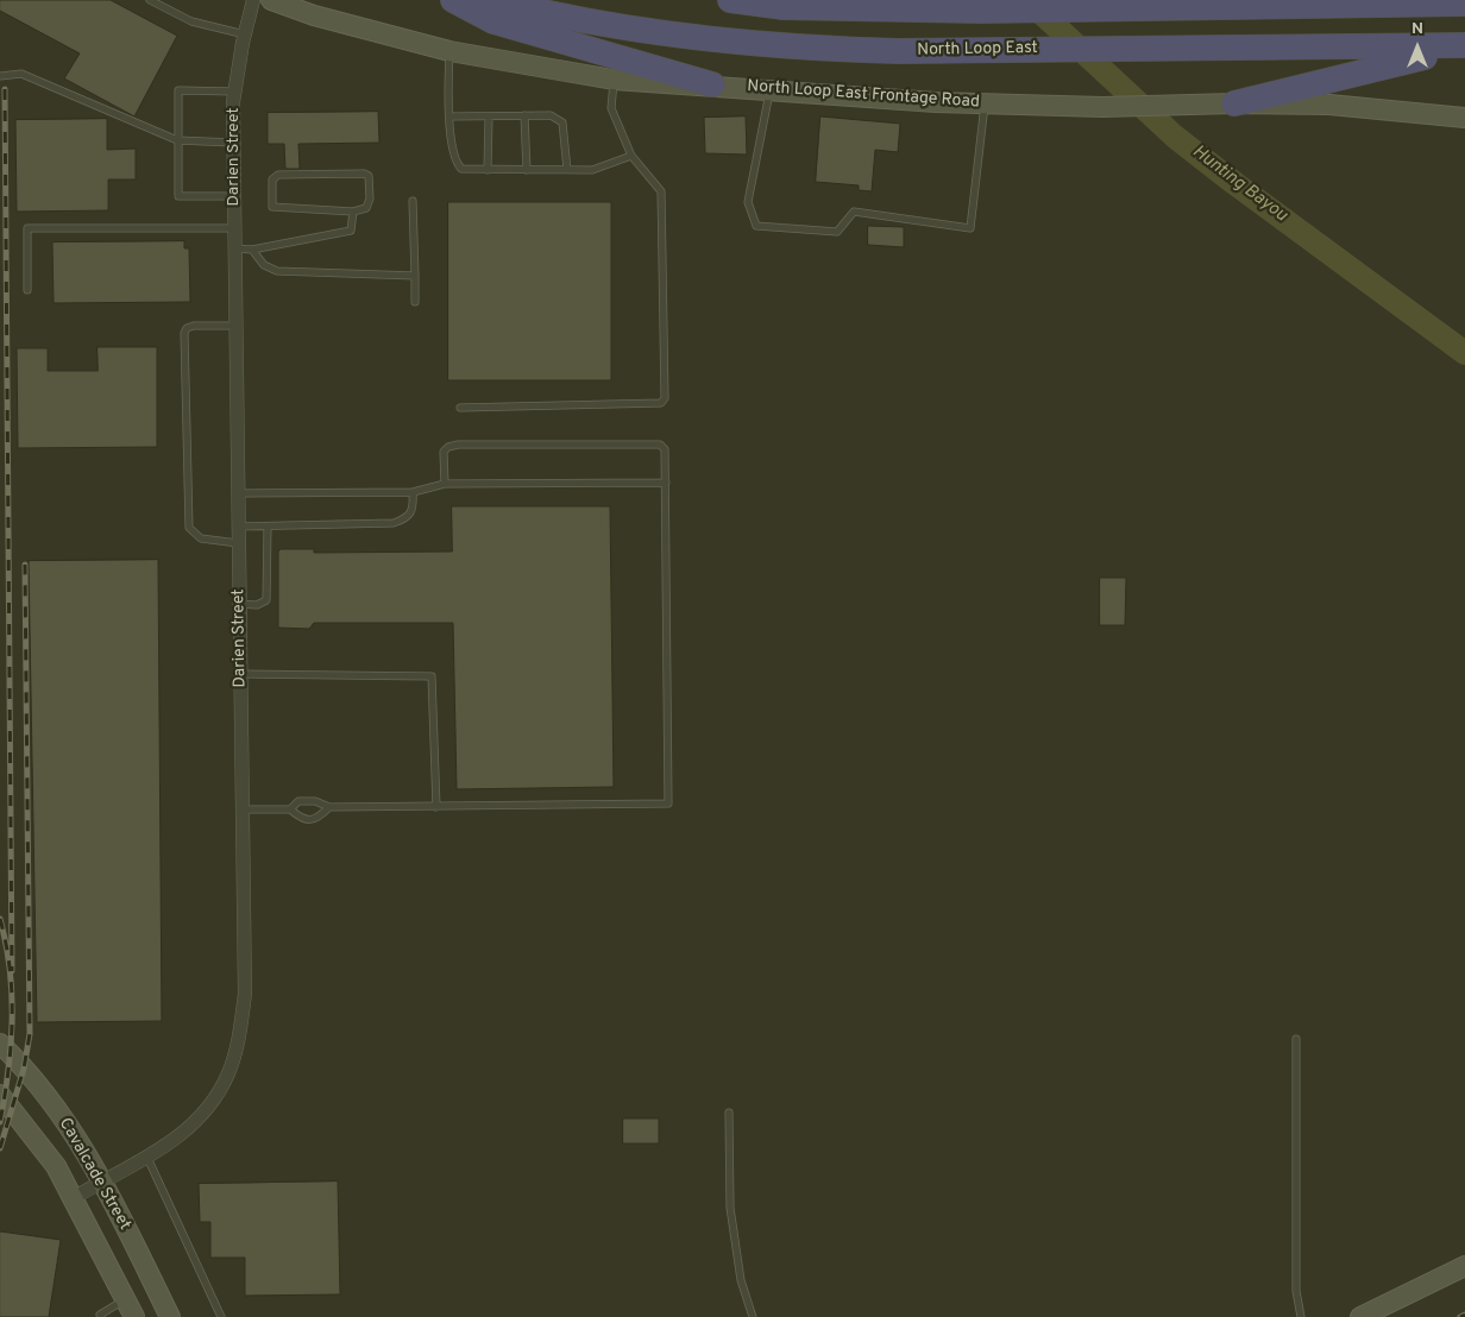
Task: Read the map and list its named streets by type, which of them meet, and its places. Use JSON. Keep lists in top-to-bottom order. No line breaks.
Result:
{"streets":{"highway":["North Loop East"],"main road":["North Loop East Frontage Road","Cavalcade Street"],"street":["Darien Street"]},"crossings":[["Darien Street","Cavalcade Street"]],"water":["Hunting Bayou"],"north":"top"}
